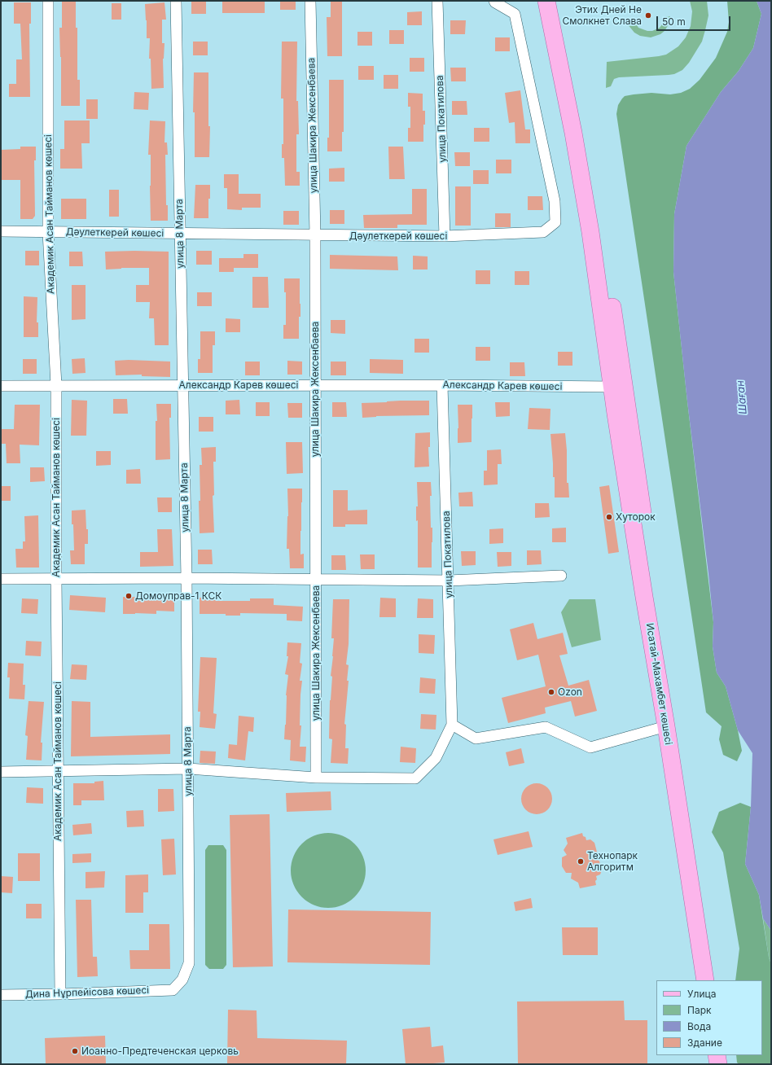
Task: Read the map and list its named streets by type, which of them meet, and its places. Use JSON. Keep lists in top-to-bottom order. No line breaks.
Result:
{"streets":{"main road":["Исатай-Махамбет көшесі"],"street":["улица Покатилова","улица Шакира Жексенбаева","Академик Асан Тайманов көшесі","Дәулеткерей көшесі","улица 8 Марта","Александр Карев көшесі","Дина Нұрпейісова көшесі"]},"crossings":[["улица Покатилова","Дәулеткерей көшесі"],["улица Покатилова","Александр Карев көшесі"],["улица Шакира Жексенбаева","Дәулеткерей көшесі"],["улица Шакира Жексенбаева","Александр Карев көшесі"],["Академик Асан Тайманов көшесі","Дәулеткерей көшесі"],["Академик Асан Тайманов көшесі","Александр Карев көшесі"],["Академик Асан Тайманов көшесі","Дина Нұрпейісова көшесі"],["Дәулеткерей көшесі","улица 8 Марта"],["улица 8 Марта","Александр Карев көшесі"],["улица 8 Марта","Дина Нұрпейісова көшесі"],["Александр Карев көшесі","Исатай-Махамбет көшесі"]],"water":["Шаған"],"places":["Этих Дней Не Смолкнет Слава","Хуторок","Домоуправ-1 КСК","Ozon","Технопарк Алгоритм","Иоанно-Предтеченская церковь"],"legend":["Улица","Парк","Вода","Здание"],"scale_bar":"50 m"}
